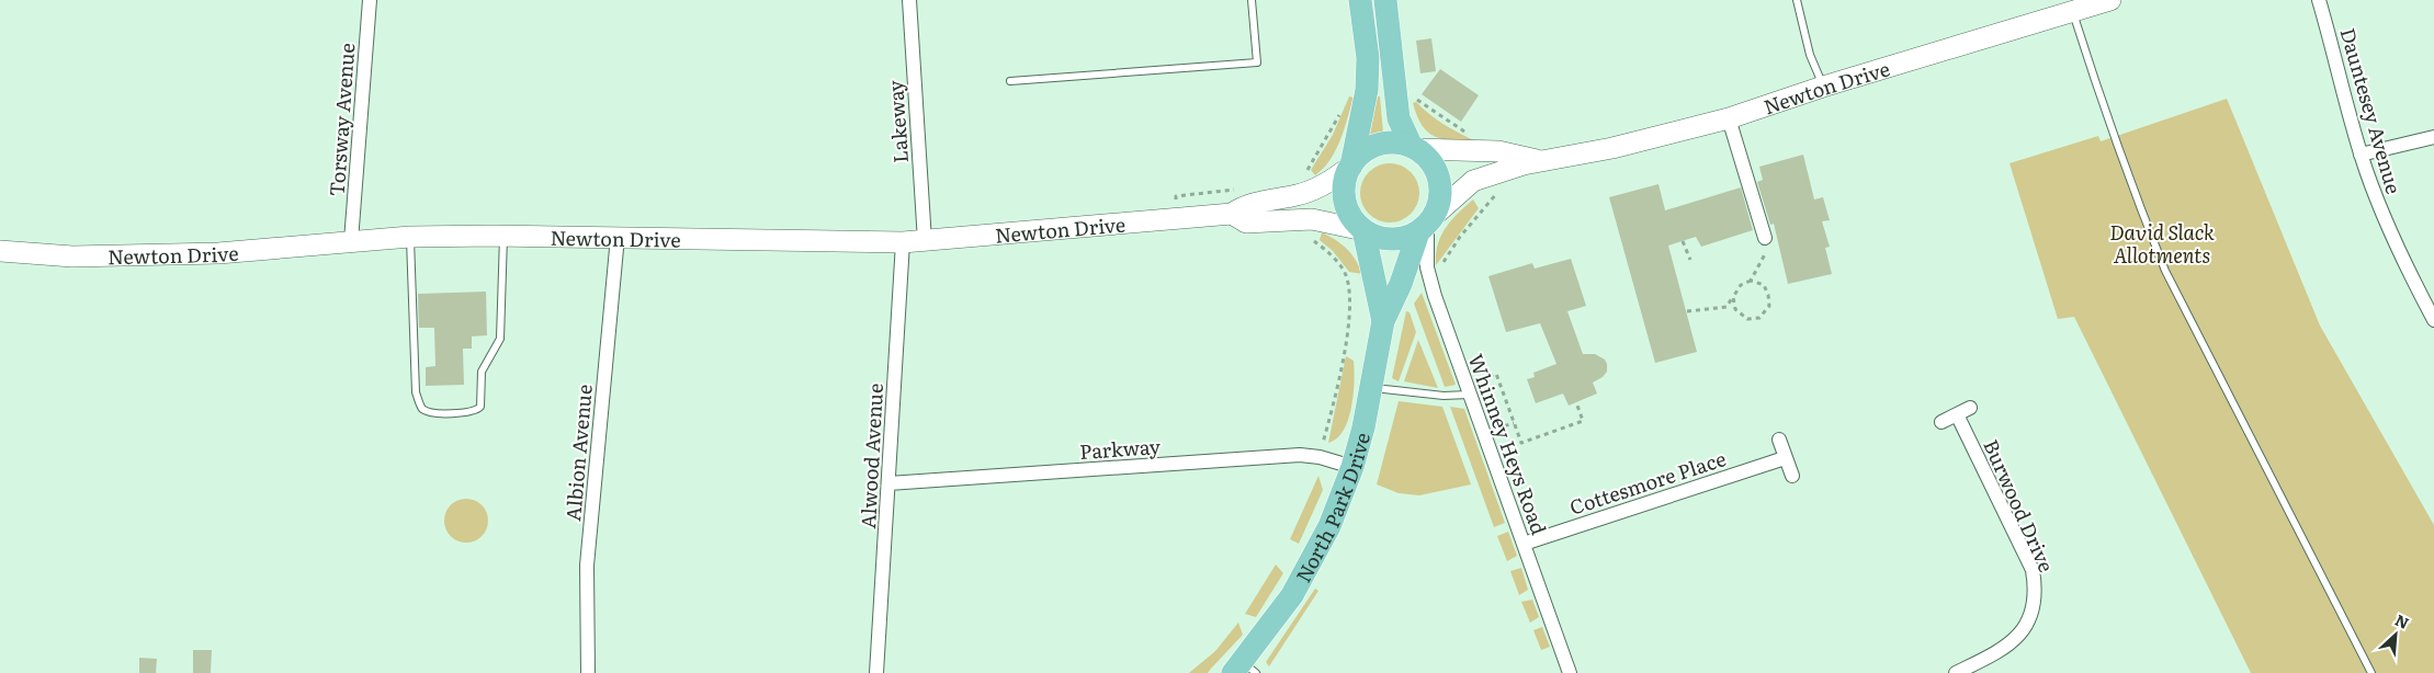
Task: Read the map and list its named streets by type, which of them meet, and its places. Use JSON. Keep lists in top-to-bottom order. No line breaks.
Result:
{"streets":{"main road":["Newton Drive","North Park Drive"],"street":["Dauntesey Avenue","Torsway Avenue","Lakeway","Whinney Heys Road","Parkway","Albion Avenue","Alwood Avenue","Cottesmore Place","Burwood Drive"]},"crossings":[["Newton Drive","Torsway Avenue"],["Newton Drive","Lakeway"],["Newton Drive","Whinney Heys Road"],["Newton Drive","Albion Avenue"],["Newton Drive","Alwood Avenue"],["Newton Drive","North Park Drive"],["Whinney Heys Road","Cottesmore Place"],["Whinney Heys Road","North Park Drive"],["Parkway","Alwood Avenue"],["Parkway","North Park Drive"]],"parks":["David Slack Allotments"],"north":"top right"}
